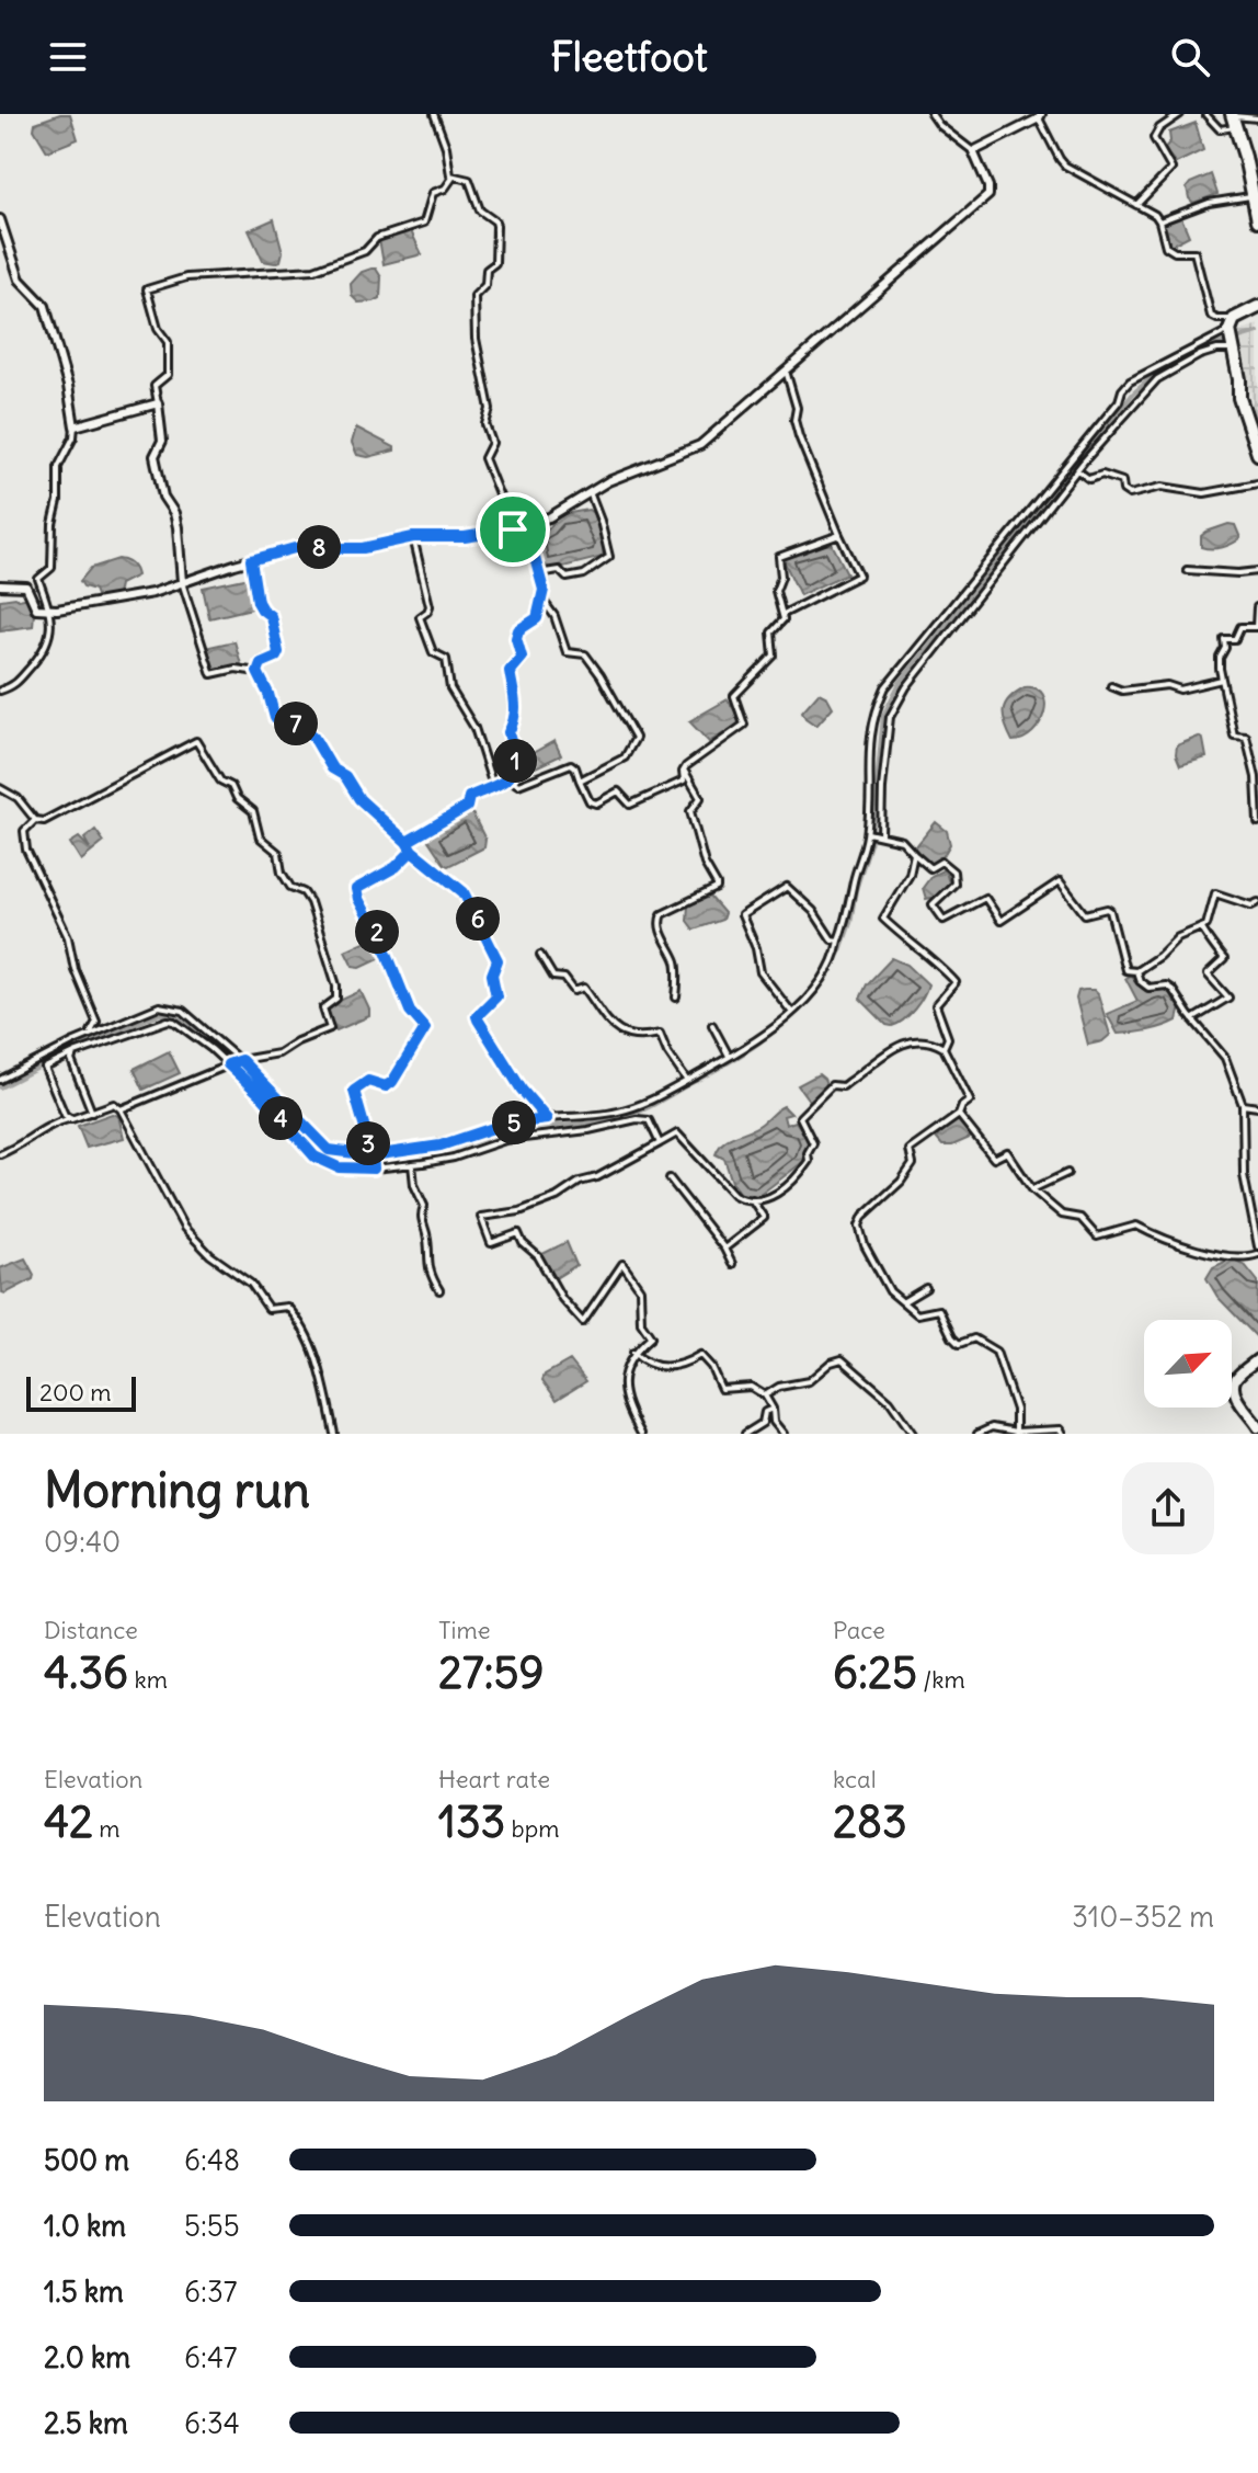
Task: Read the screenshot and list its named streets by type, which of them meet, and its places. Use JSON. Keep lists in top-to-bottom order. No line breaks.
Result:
{"scale_bar":"200 m","north":"top right","page":{"header":"Fleetfoot","pins":["8","7","1","6","2","4","5","3"],"scale":"200 m","heading":["Morning run","09:40"],"stats":[["Distance","4.36 km"],["Time","27:59"],["Pace","6:25 /km"],["Elevation","42 m"],["Heart rate","133 bpm"],["kcal","283"]],"chart":["Elevation","310–352 m"],"list":[{"name":"500 m","note":"6:48"},{"name":"1.0 km","note":"5:55"},{"name":"1.5 km","note":"6:37"},{"name":"2.0 km","note":"6:47"},{"name":"2.5 km","note":"6:34"}]}}
